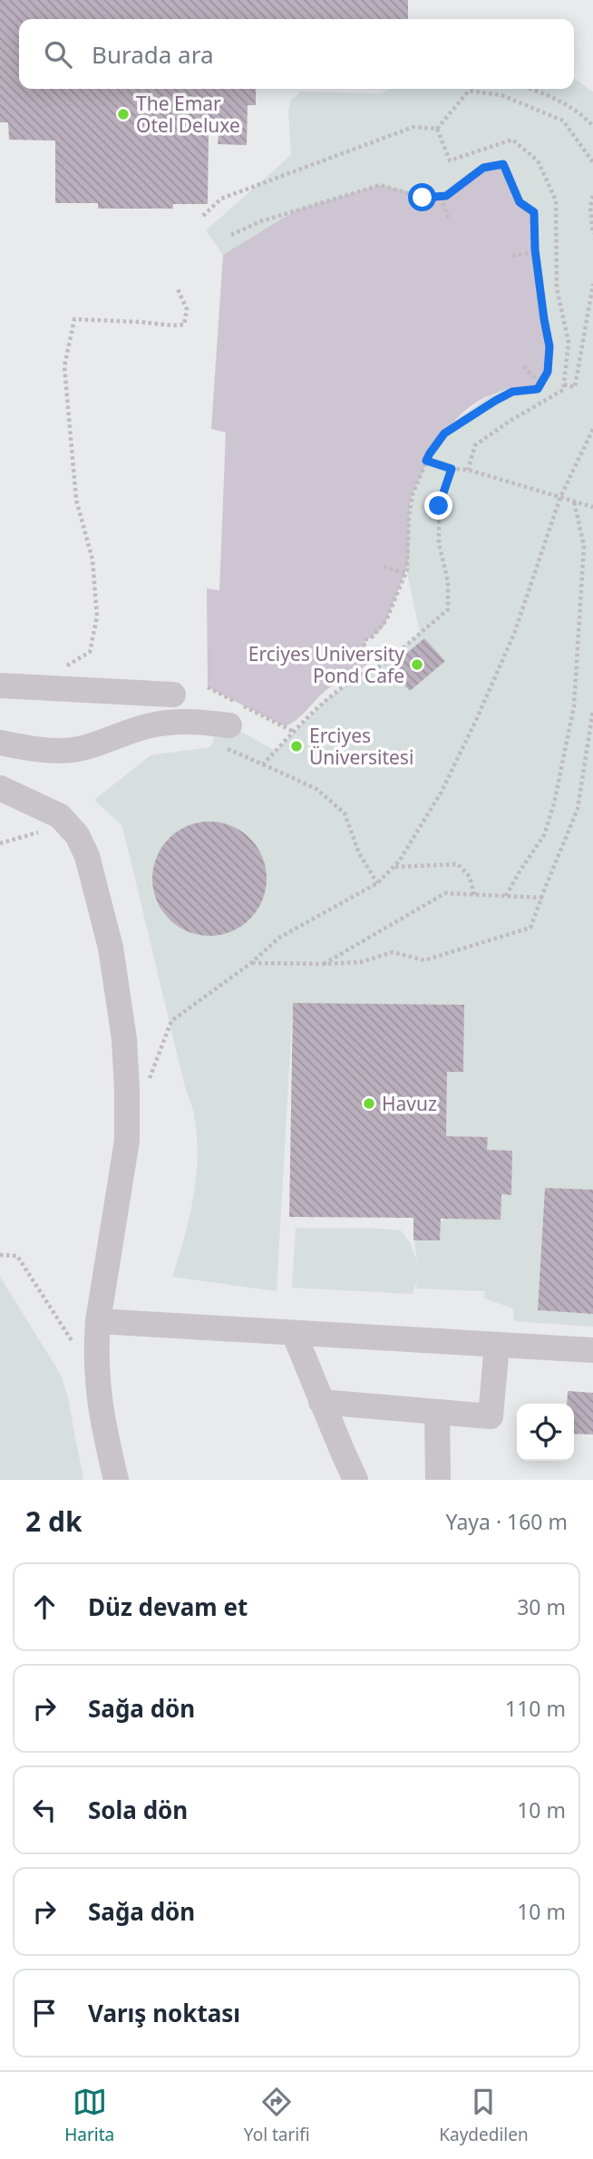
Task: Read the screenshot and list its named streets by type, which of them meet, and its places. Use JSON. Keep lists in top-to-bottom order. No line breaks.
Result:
{"places":["The Emar Otel Deluxe","Erciyes University Pond Cafe","Erciyes Üniversitesi","Havuz"],"page":{"search":"Burada ara","heading":["2 dk","Yaya · 160 m"],"list":[["Düz devam et","30 m"],["Sağa dön","110 m"],["Sola dön","10 m"],["Sağa dön","10 m"],"Varış noktası"],"nav":["Harita","Yol tarifi","Kaydedilen"]}}
